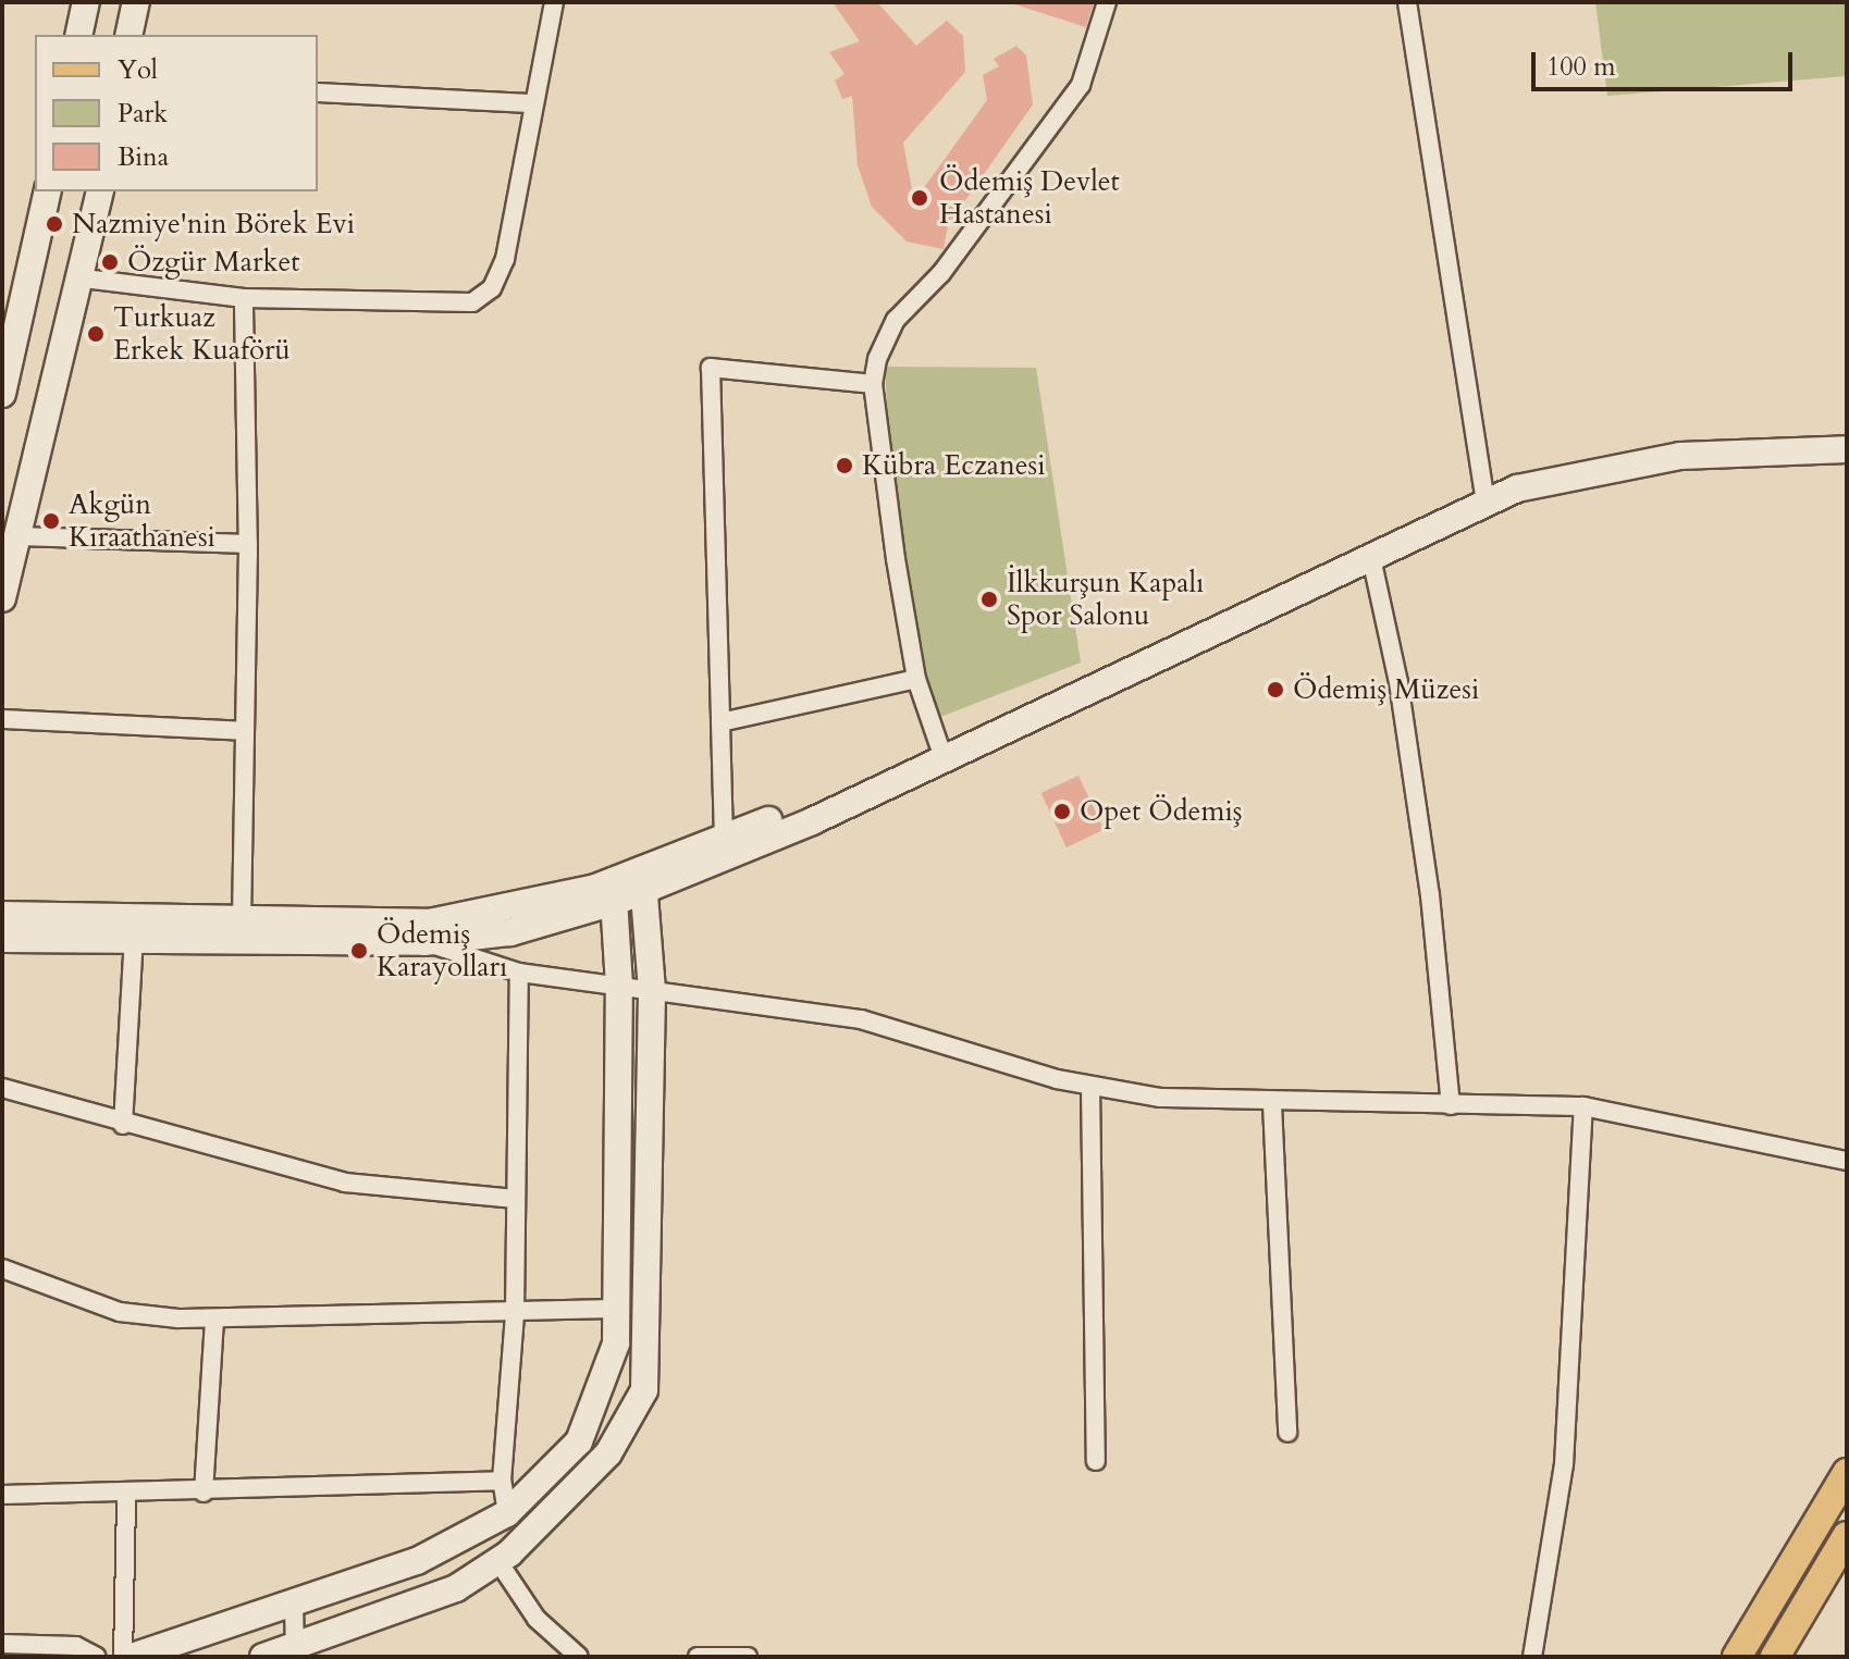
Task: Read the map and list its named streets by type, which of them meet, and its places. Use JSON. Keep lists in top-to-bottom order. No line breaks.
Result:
{"places":["Ödemiş Devlet Hastanesi","Nazmiye'nin Börek Evi","Özgür Market","Turkuaz Erkek Kuaförü","Kübra Eczanesi","Akgün Kıraathanesi","İlkkurşun Kapalı Spor Salonu","Ödemiş Müzesi","Opet Ödemiş","Ödemiş Karayolları"],"legend":["Yol","Park","Bina"],"scale_bar":"100 m"}
